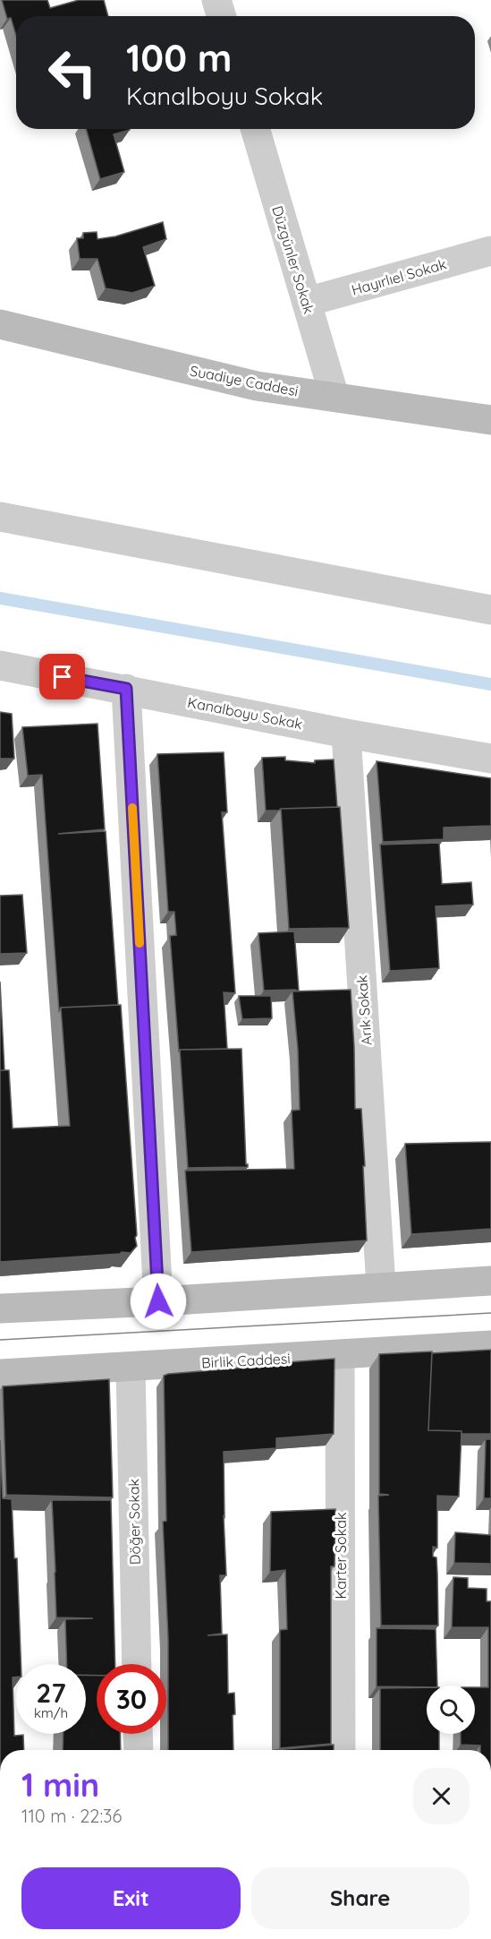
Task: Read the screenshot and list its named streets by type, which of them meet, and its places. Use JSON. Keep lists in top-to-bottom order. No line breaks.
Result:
{"streets":{"main road":["Suadiye Caddesi","Birlik Caddesi"],"street":["Düzgünler Sokak","Hayırlıel Sokak","Kanalboyu Sokak","Arık Sokak","Döğer Sokak","Karter Sokak"]},"crossings":[["Düzgünler Sokak","Hayırlıel Sokak"],["Düzgünler Sokak","Suadiye Caddesi"],["Kanalboyu Sokak","Arık Sokak"],["Birlik Caddesi","Döğer Sokak"],["Birlik Caddesi","Karter Sokak"]],"page":{"turn":["100 m","Kanalboyu Sokak"],"speed":"27 km/h","limit":"30","heading":["1 min","110 m · 22:36"],"buttons":["Exit","Share"]}}
